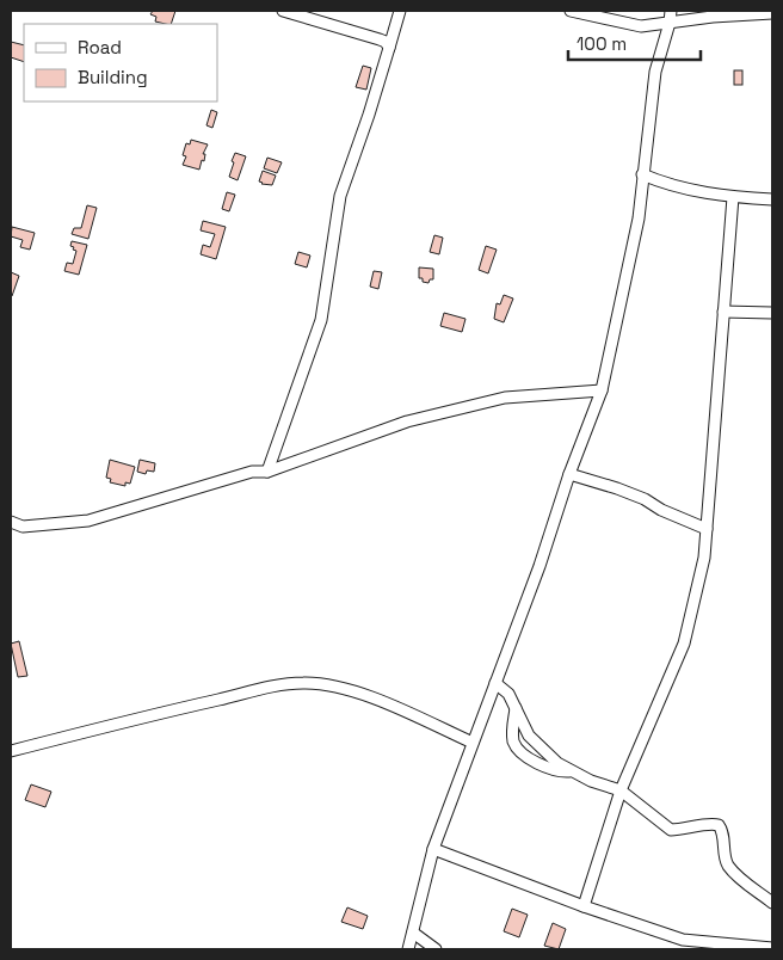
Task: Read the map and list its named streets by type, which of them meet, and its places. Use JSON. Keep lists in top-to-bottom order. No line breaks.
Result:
{"legend":["Road","Building"],"scale_bar":"100 m"}
